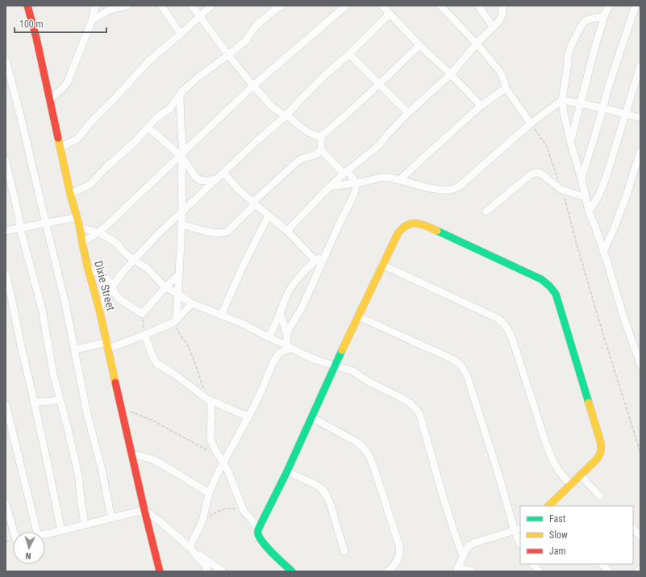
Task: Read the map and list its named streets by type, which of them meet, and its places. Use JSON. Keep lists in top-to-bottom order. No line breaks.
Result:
{"streets":{"street":["Dixie Street"]},"legend":["Fast","Slow","Jam"],"scale_bar":"100 m","north":"bottom"}
